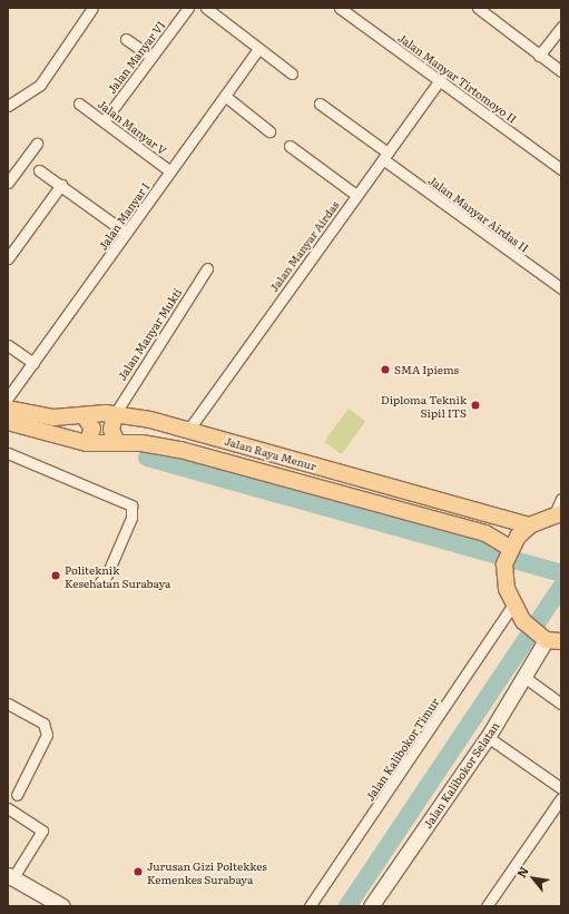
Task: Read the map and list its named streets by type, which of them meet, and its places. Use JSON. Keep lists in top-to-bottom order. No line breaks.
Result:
{"streets":{"main road":["Jalan Raya Menur"],"street":["Jalan Manyar VI","Jalan Manyar Tirtomoyo II","Jalan Manyar V","Jalan Manyar Airdas II","Jalan Manyar I","Jalan Manyar Airdas","Jalan Manyar Mukti","Jalan Kalibokor Timur","Jalan Kalibokor Selatan"]},"crossings":[["Jalan Manyar VI","Jalan Manyar V"],["Jalan Manyar Tirtomoyo II","Jalan Manyar Airdas"],["Jalan Manyar V","Jalan Manyar I"],["Jalan Manyar Airdas II","Jalan Manyar Airdas"],["Jalan Manyar Airdas","Jalan Raya Menur"],["Jalan Manyar Mukti","Jalan Raya Menur"]],"places":["SMA Ipiems","Diploma Teknik Sipil ITS","Politeknik Kesehatan Surabaya","Jurusan Gizi Poltekkes Kemenkes Surabaya"],"north":"top left"}
